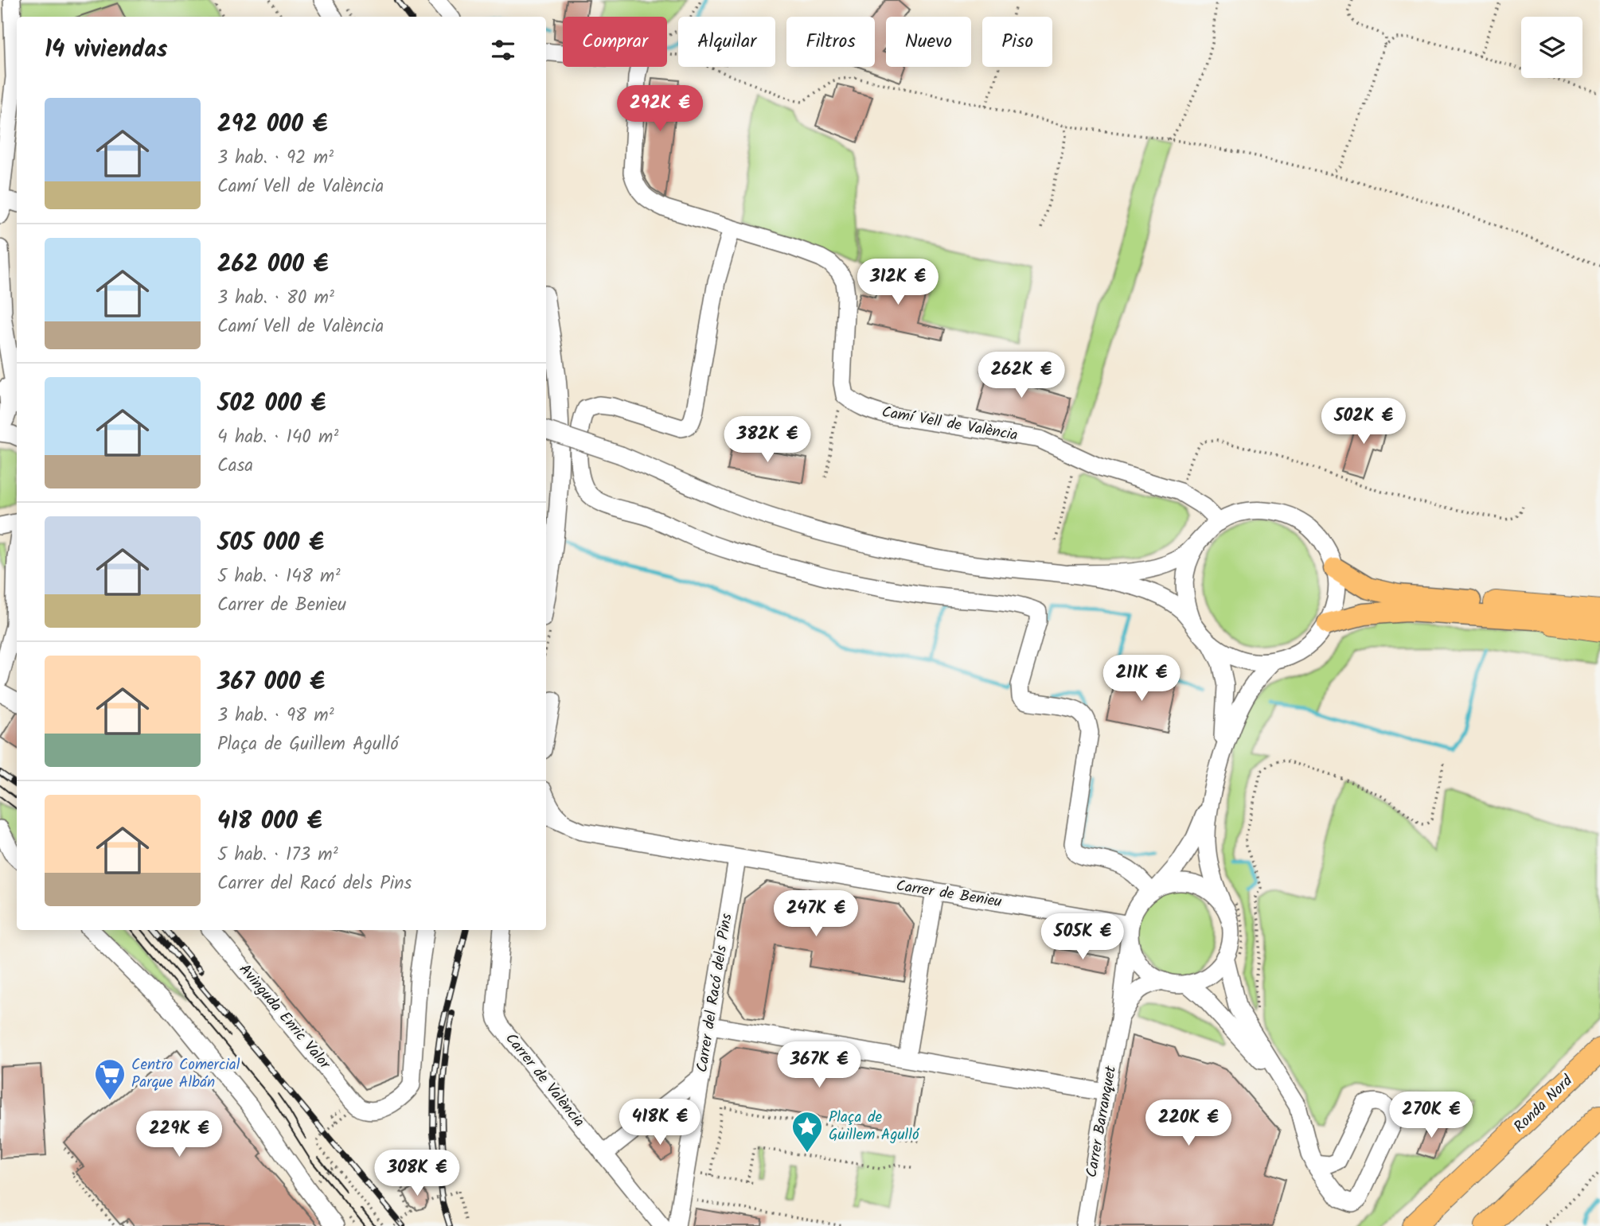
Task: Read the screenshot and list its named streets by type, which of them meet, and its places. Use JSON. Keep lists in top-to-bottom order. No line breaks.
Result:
{"streets":{"highway":["Ronda Nord"],"street":["Camí Vell de València","Carrer de Benieu","Carrer del Racó dels Pins","Avinguda Enric Valor","Carrer de València","Carrer Barranquet"]},"crossings":[["Carrer de Benieu","Carrer del Racó dels Pins"],["Carrer de Benieu","Carrer Barranquet"]],"places":{"supermarket":["Centro Comercial Parque Albán"],"place":["Plaça de Guillem Agulló"]},"page":{"chip":["Comprar","Alquilar","Filtros","Nuevo","Piso"],"heading":"14 viviendas","list":[{"name":"292 000 €","note":"3 hab. · 92 m² · Camí Vell de València"},{"name":"262 000 €","note":"3 hab. · 80 m² · Camí Vell de València"},{"name":"502 000 €","note":"4 hab. · 140 m² · Casa"},{"name":"505 000 €","note":"5 hab. · 148 m² · Carrer de Benieu"},{"name":"367 000 €","note":"3 hab. · 98 m² · Plaça de Guillem Agulló"},{"name":"418 000 €","note":"5 hab. · 173 m² · Carrer del Racó dels Pins"}],"price":["292K €","312K €","262K €","502K €","382K €","211K €","247K €","505K €","367K €","270K €","418K €","220K €","229K €","308K €"]}}
